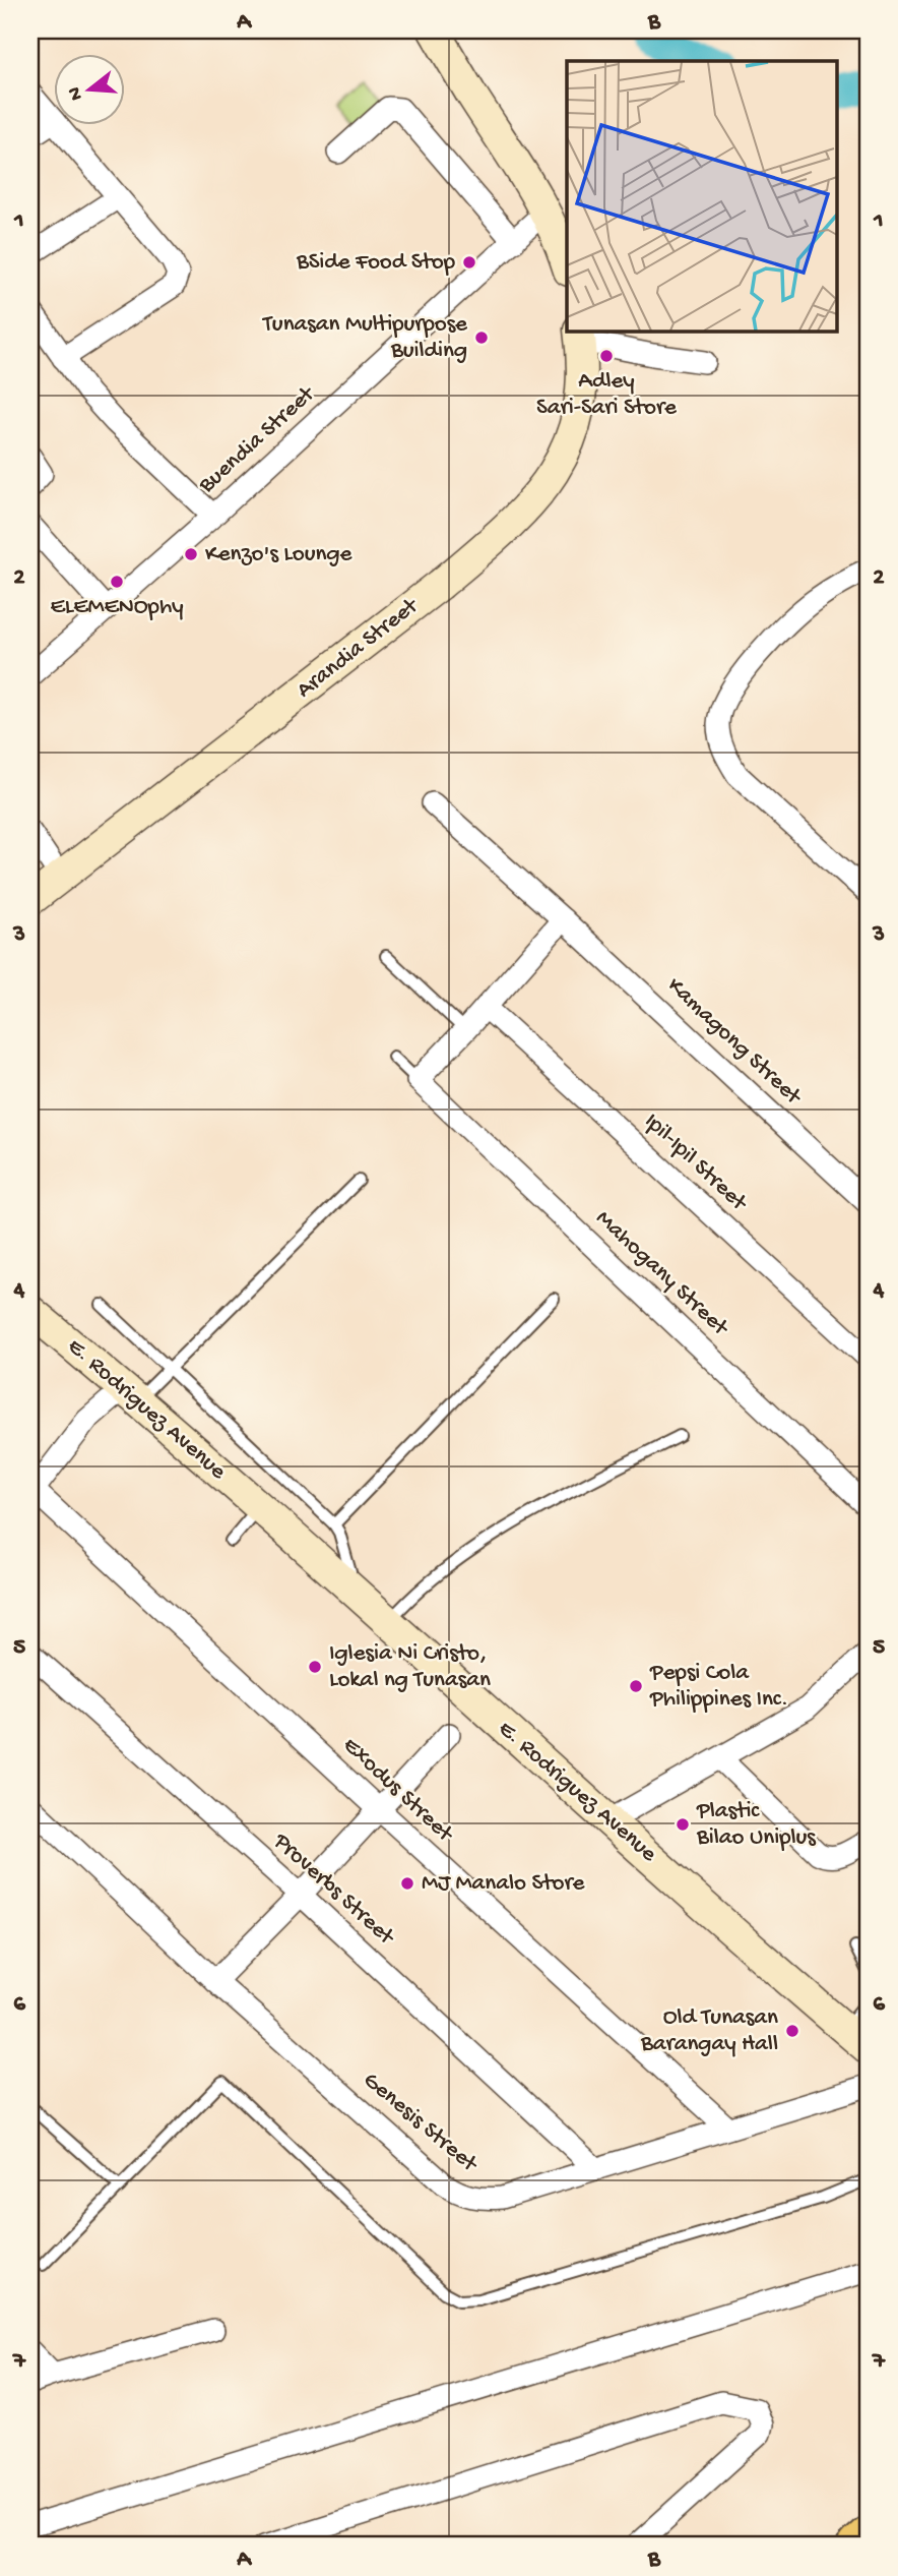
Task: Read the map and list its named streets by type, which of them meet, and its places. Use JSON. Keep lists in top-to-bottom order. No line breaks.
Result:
{"streets":{"street":["Buendia Street","Arandia Street","Kamagong Street","Ipil-Ipil Street","Mahogany Street","E. Rodriguez Avenue","Exodus Street","Proverbs Street","Genesis Street"]},"crossings":[["Exodus Street","Genesis Street"],["Proverbs Street","Genesis Street"]],"places":["BSide Food Stop","Tunasan Multipurpose Building","Adley Sari-Sari Store","Kenzo's Lounge","ELEMENOphy","Iglesia Ni Cristo, Lokal ng Tunasan","Pepsi Cola Philippines Inc.","Plastic Bilao Uniplus","MJ Manalo Store","Old Tunasan Barangay Hall"],"north":"left","grid":{"columns":["A","B"],"rows":["1","2","3","4","5","6","7"]}}
